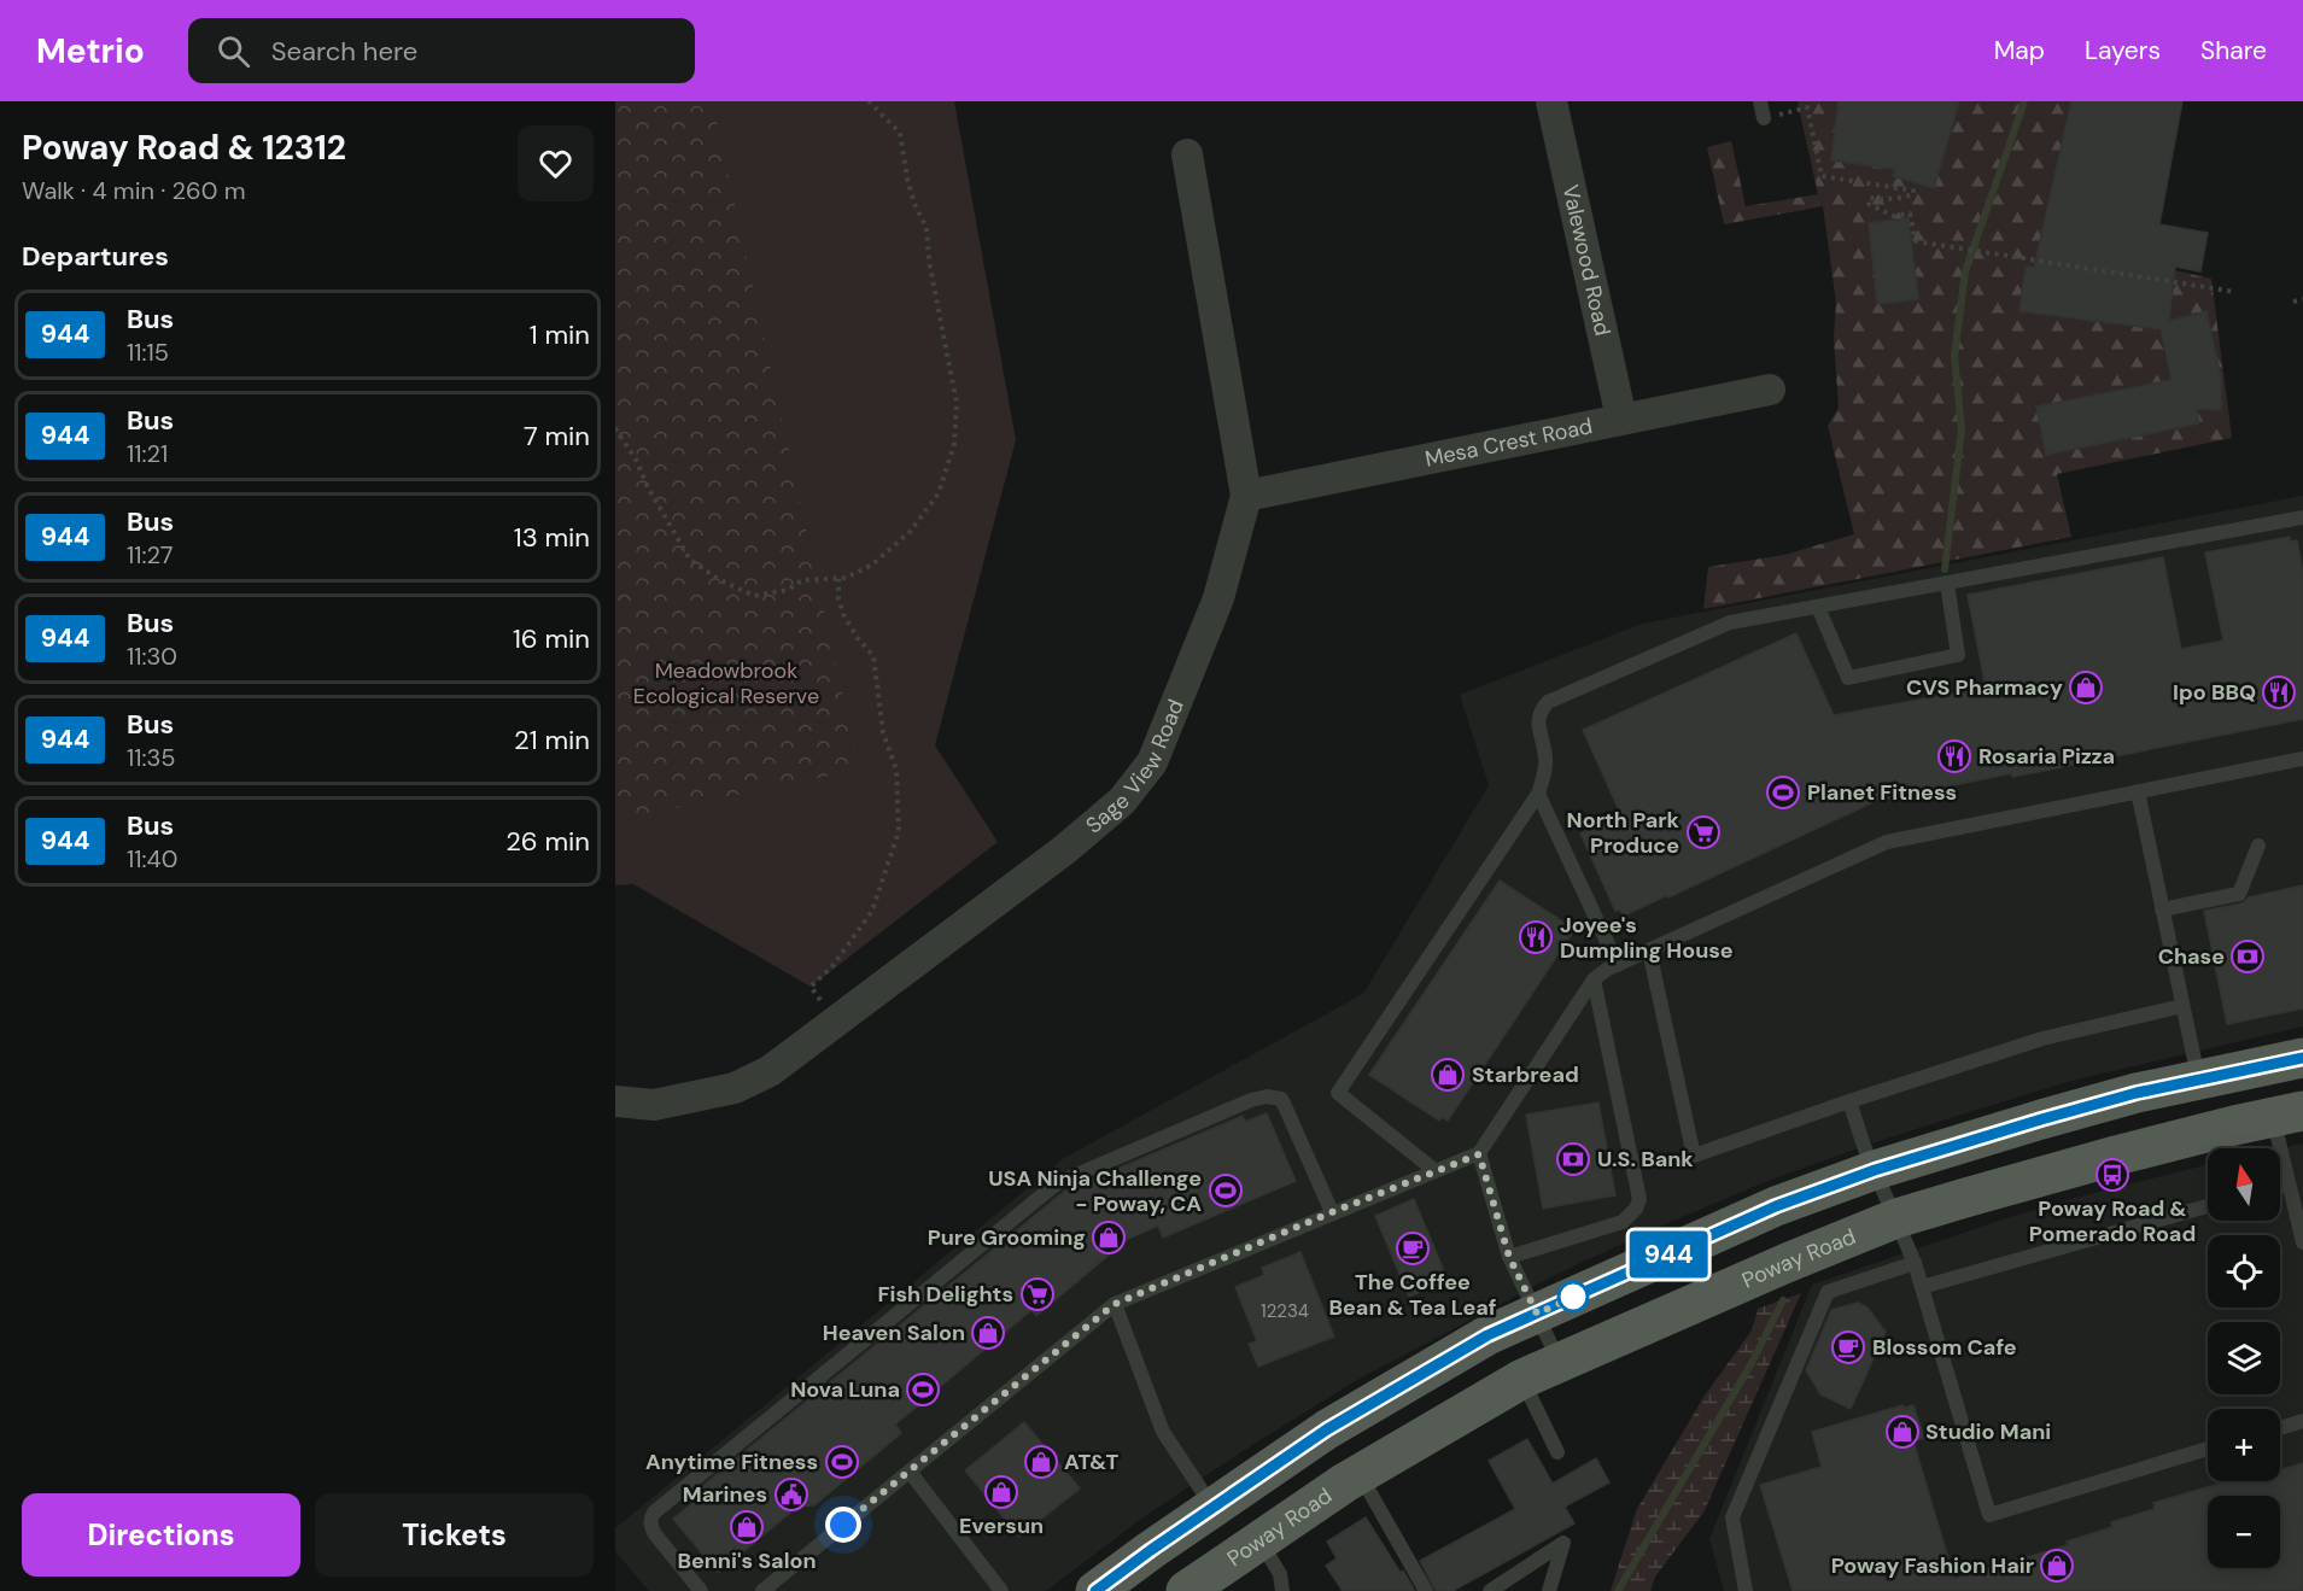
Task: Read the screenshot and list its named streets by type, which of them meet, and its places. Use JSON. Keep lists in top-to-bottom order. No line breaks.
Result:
{"streets":{"main road":["Poway Road"],"street":["Valewood Road","Mesa Crest Road","Sage View Road"]},"crossings":[["Valewood Road","Mesa Crest Road"],["Mesa Crest Road","Sage View Road"]],"parks":["Meadowbrook Ecological Reserve"],"places":{"shop":["CVS Pharmacy","Starbread","Pure Grooming","Heaven Salon","Studio Mani","AT&T","Eversun","Benni's Salon","Poway Fashion Hair"],"restaurant":["Ipo BBQ","Rosaria Pizza","Joyee's Dumpling House"],"sports":["Planet Fitness","USA Ninja Challenge - Poway, CA","Nova Luna","Anytime Fitness"],"supermarket":["North Park Produce","Fish Delights"],"bank":["Chase","U.S. Bank"],"bus stop":["Poway Road & Pomerado Road"],"cafe":["The Coffee Bean & Tea Leaf","Blossom Cafe"],"public building":["Marines"]},"lines":["bus line 944"],"house_numbers":["12234"],"north":"top","page":{"header":"Metrio","search":"Search here","nav":["Map","Layers","Share"],"heading":[["Poway Road & 12312","Walk · 4 min · 260 m"],"Departures"],"on_map":"944","list":[{"mark":"944","name":"Bus","note":"11:15","value":"1 min"},{"mark":"944","name":"Bus","note":"11:21","value":"7 min"},{"mark":"944","name":"Bus","note":"11:27","value":"13 min"},{"mark":"944","name":"Bus","note":"11:30","value":"16 min"},{"mark":"944","name":"Bus","note":"11:35","value":"21 min"},{"mark":"944","name":"Bus","note":"11:40","value":"26 min"}],"map_buttons":["+","−"],"buttons":["Directions","Tickets"]}}
